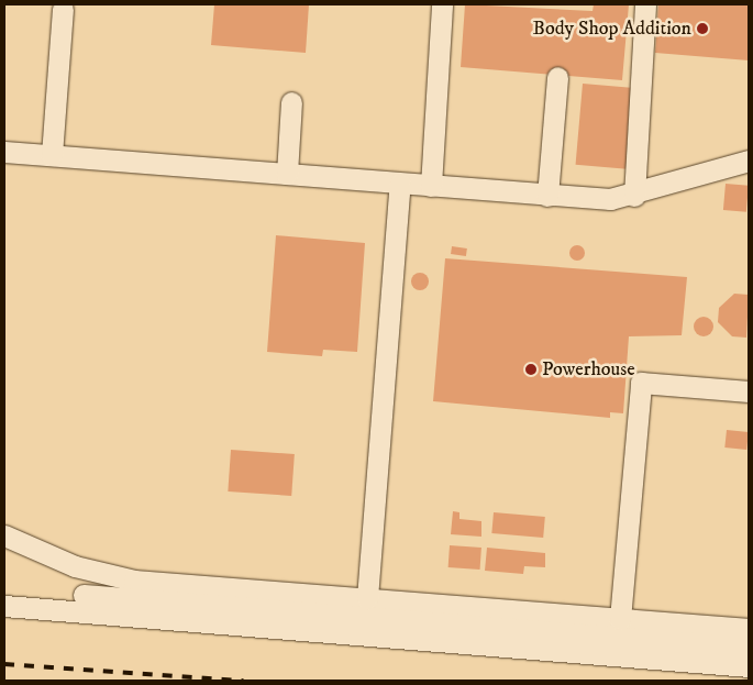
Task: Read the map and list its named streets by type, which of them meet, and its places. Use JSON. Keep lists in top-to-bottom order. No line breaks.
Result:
{"places":["Body Shop Addition","Powerhouse"]}
